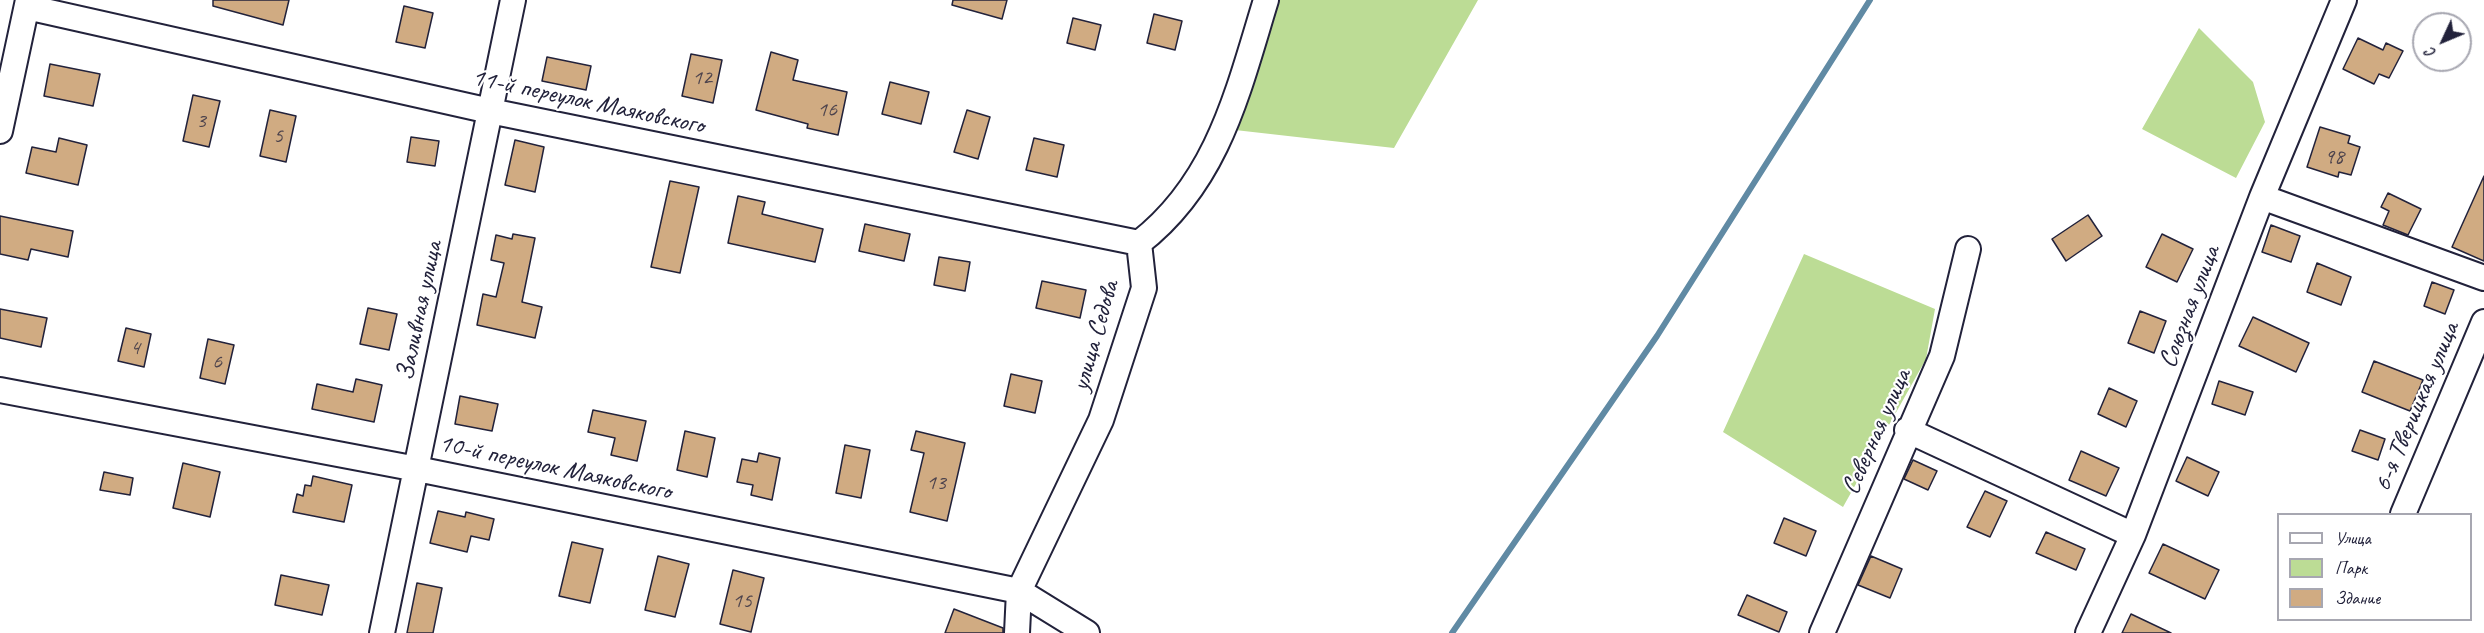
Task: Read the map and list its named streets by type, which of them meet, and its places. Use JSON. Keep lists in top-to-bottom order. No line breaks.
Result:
{"streets":{"street":["11-й переулок Маяковского","Союзная улица","Заливная улица","улица Седова","6-я Тверицкая улица","Северная улица","10-й переулок Маяковского"]},"crossings":[["11-й переулок Маяковского","Заливная улица"],["11-й переулок Маяковского","улица Седова"],["Заливная улица","10-й переулок Маяковского"],["улица Седова","10-й переулок Маяковского"]],"house_numbers":["12","16","3","5","98","4","6","13","15"],"legend":["Улица","Парк","Здание"],"north":"bottom left"}
